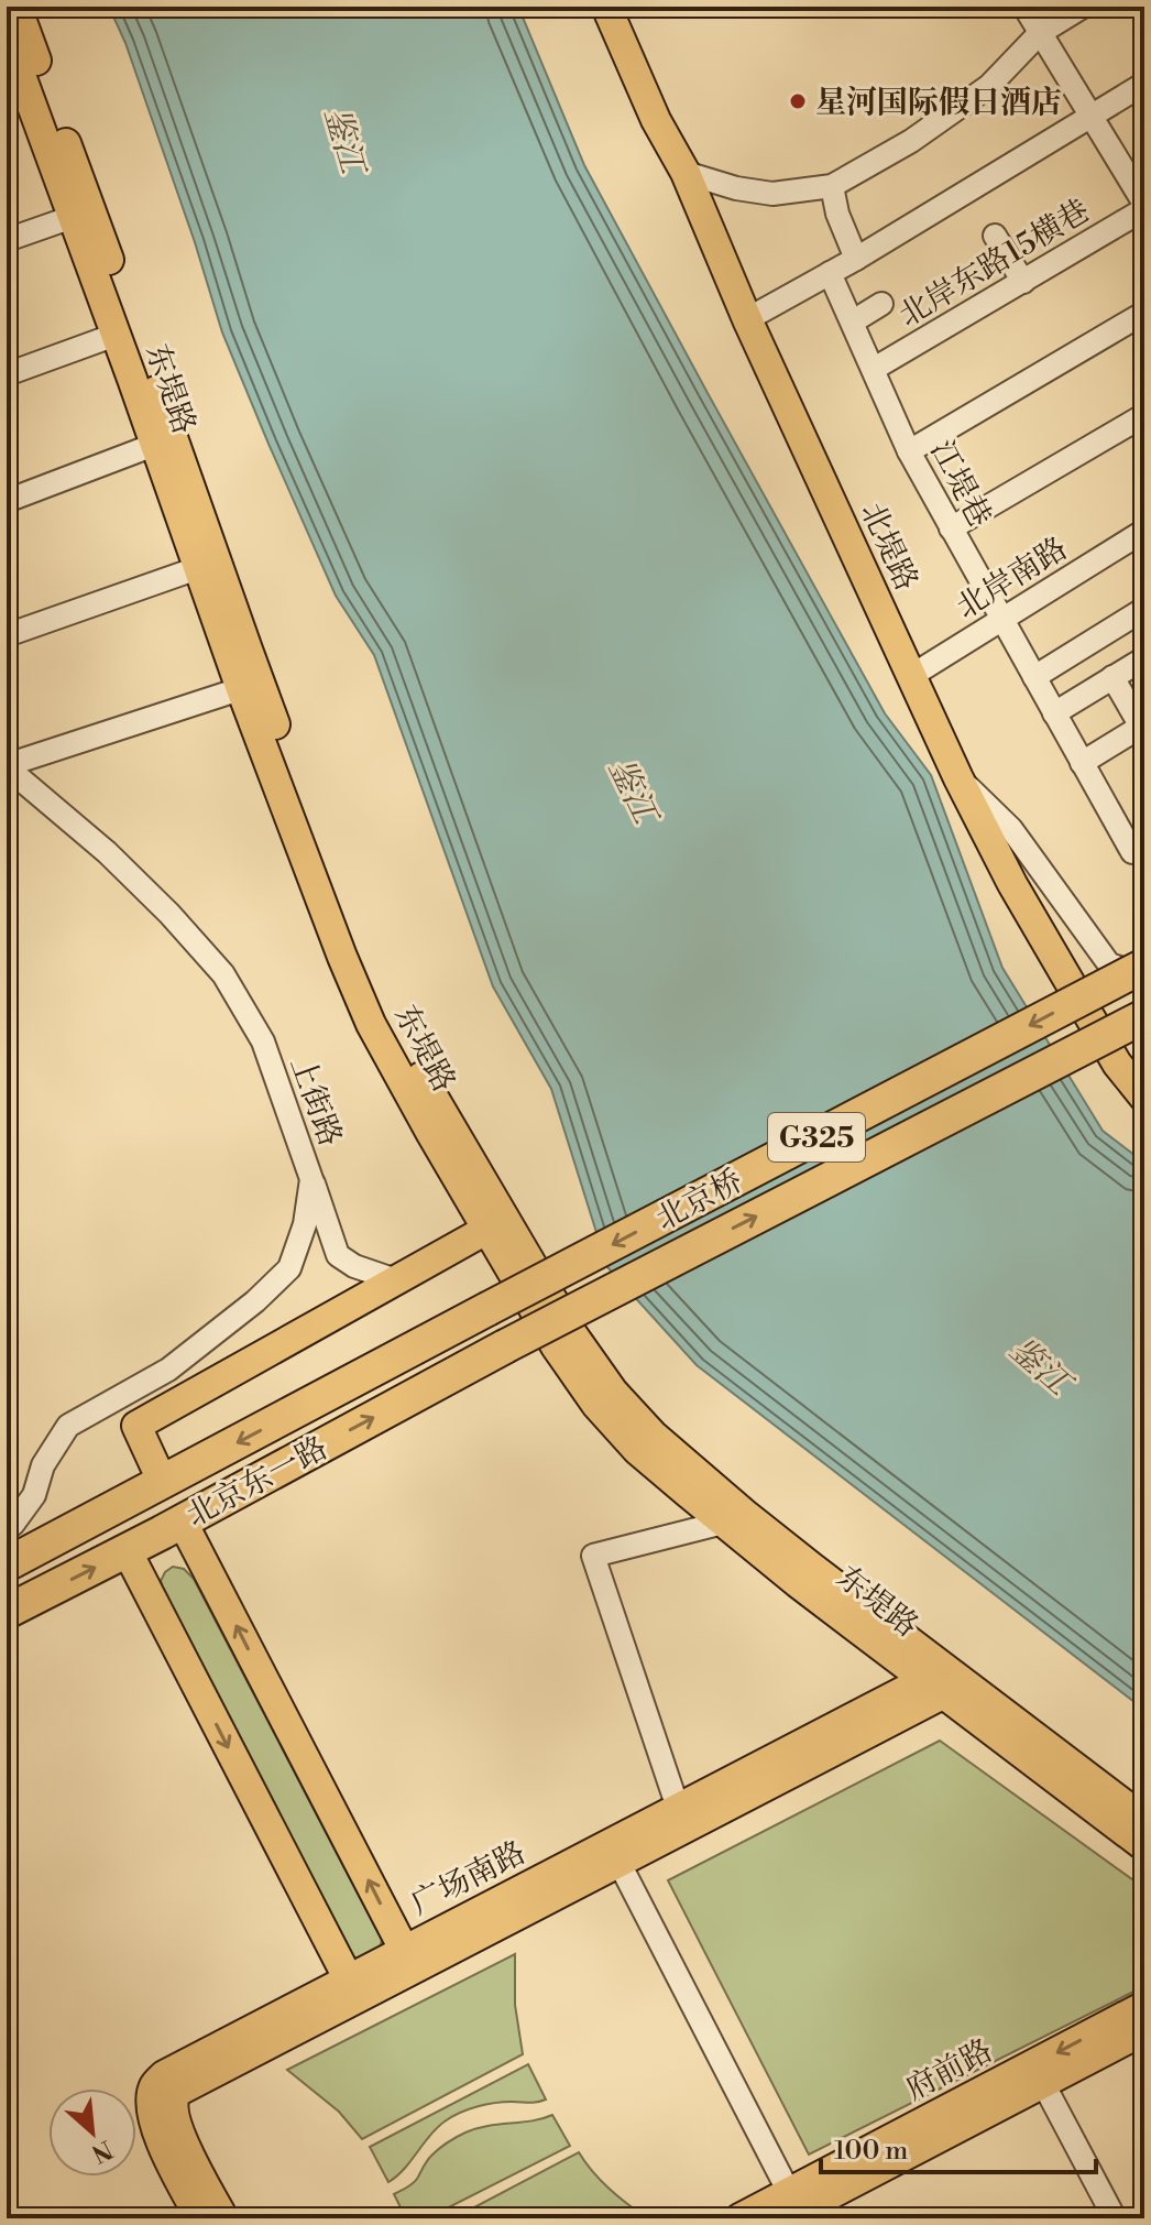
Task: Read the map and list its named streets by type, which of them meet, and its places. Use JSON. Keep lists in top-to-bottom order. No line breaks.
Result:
{"streets":{"highway":["G325","北京桥","北京东一路"],"main road":["东堤路","北堤路","广场南路","府前路"],"street":["北岸东路15横巷","江堤巷","北岸南路","上街路"]},"crossings":[["北岸东路15横巷","江堤巷"],["东堤路","广场南路"],["江堤巷","北岸南路"],["北堤路","北岸南路"],["北京桥","北京东一路"]],"water":["鉴江"],"places":["星河国际假日酒店"],"scale_bar":"100 m","north":"bottom right"}
